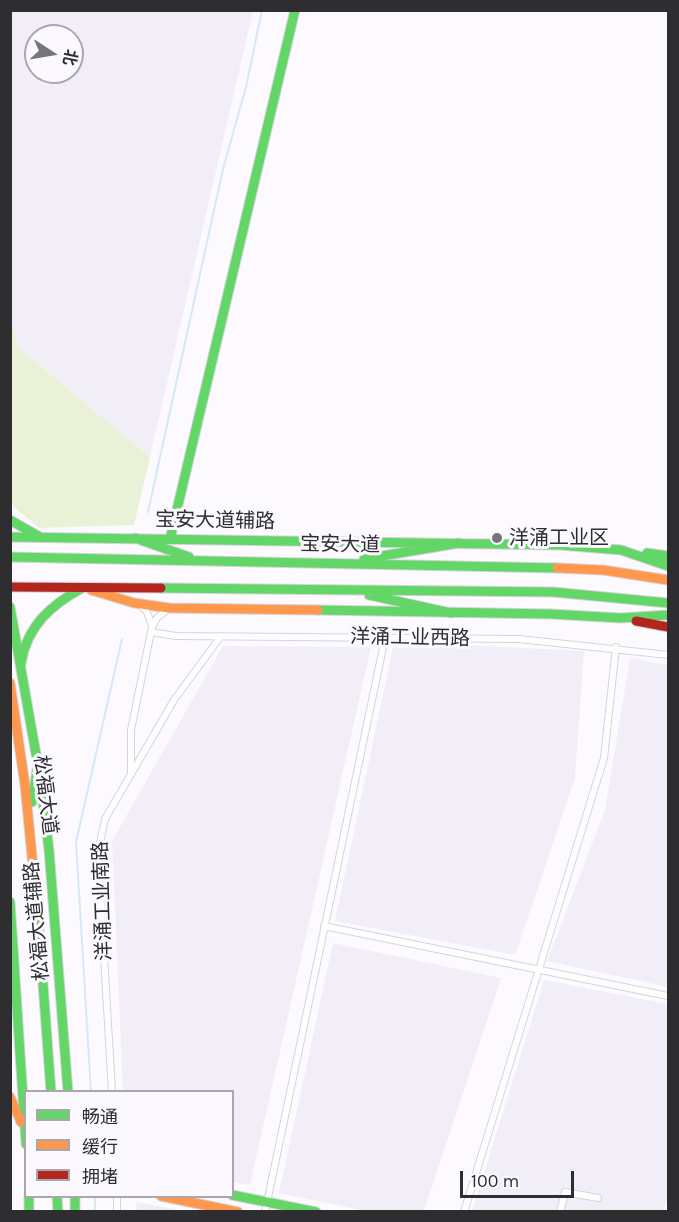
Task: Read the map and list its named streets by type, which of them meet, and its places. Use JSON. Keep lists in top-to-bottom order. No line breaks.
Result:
{"streets":{"main road":["宝安大道辅路","宝安大道","松福大道","松福大道辅路"],"street":["洋涌工业西路","洋涌工业南路"]},"crossings":[["洋涌工业西路","洋涌工业南路"]],"places":["洋涌工业区"],"legend":["畅通","缓行","拥堵"],"scale_bar":"100 m","north":"right"}
